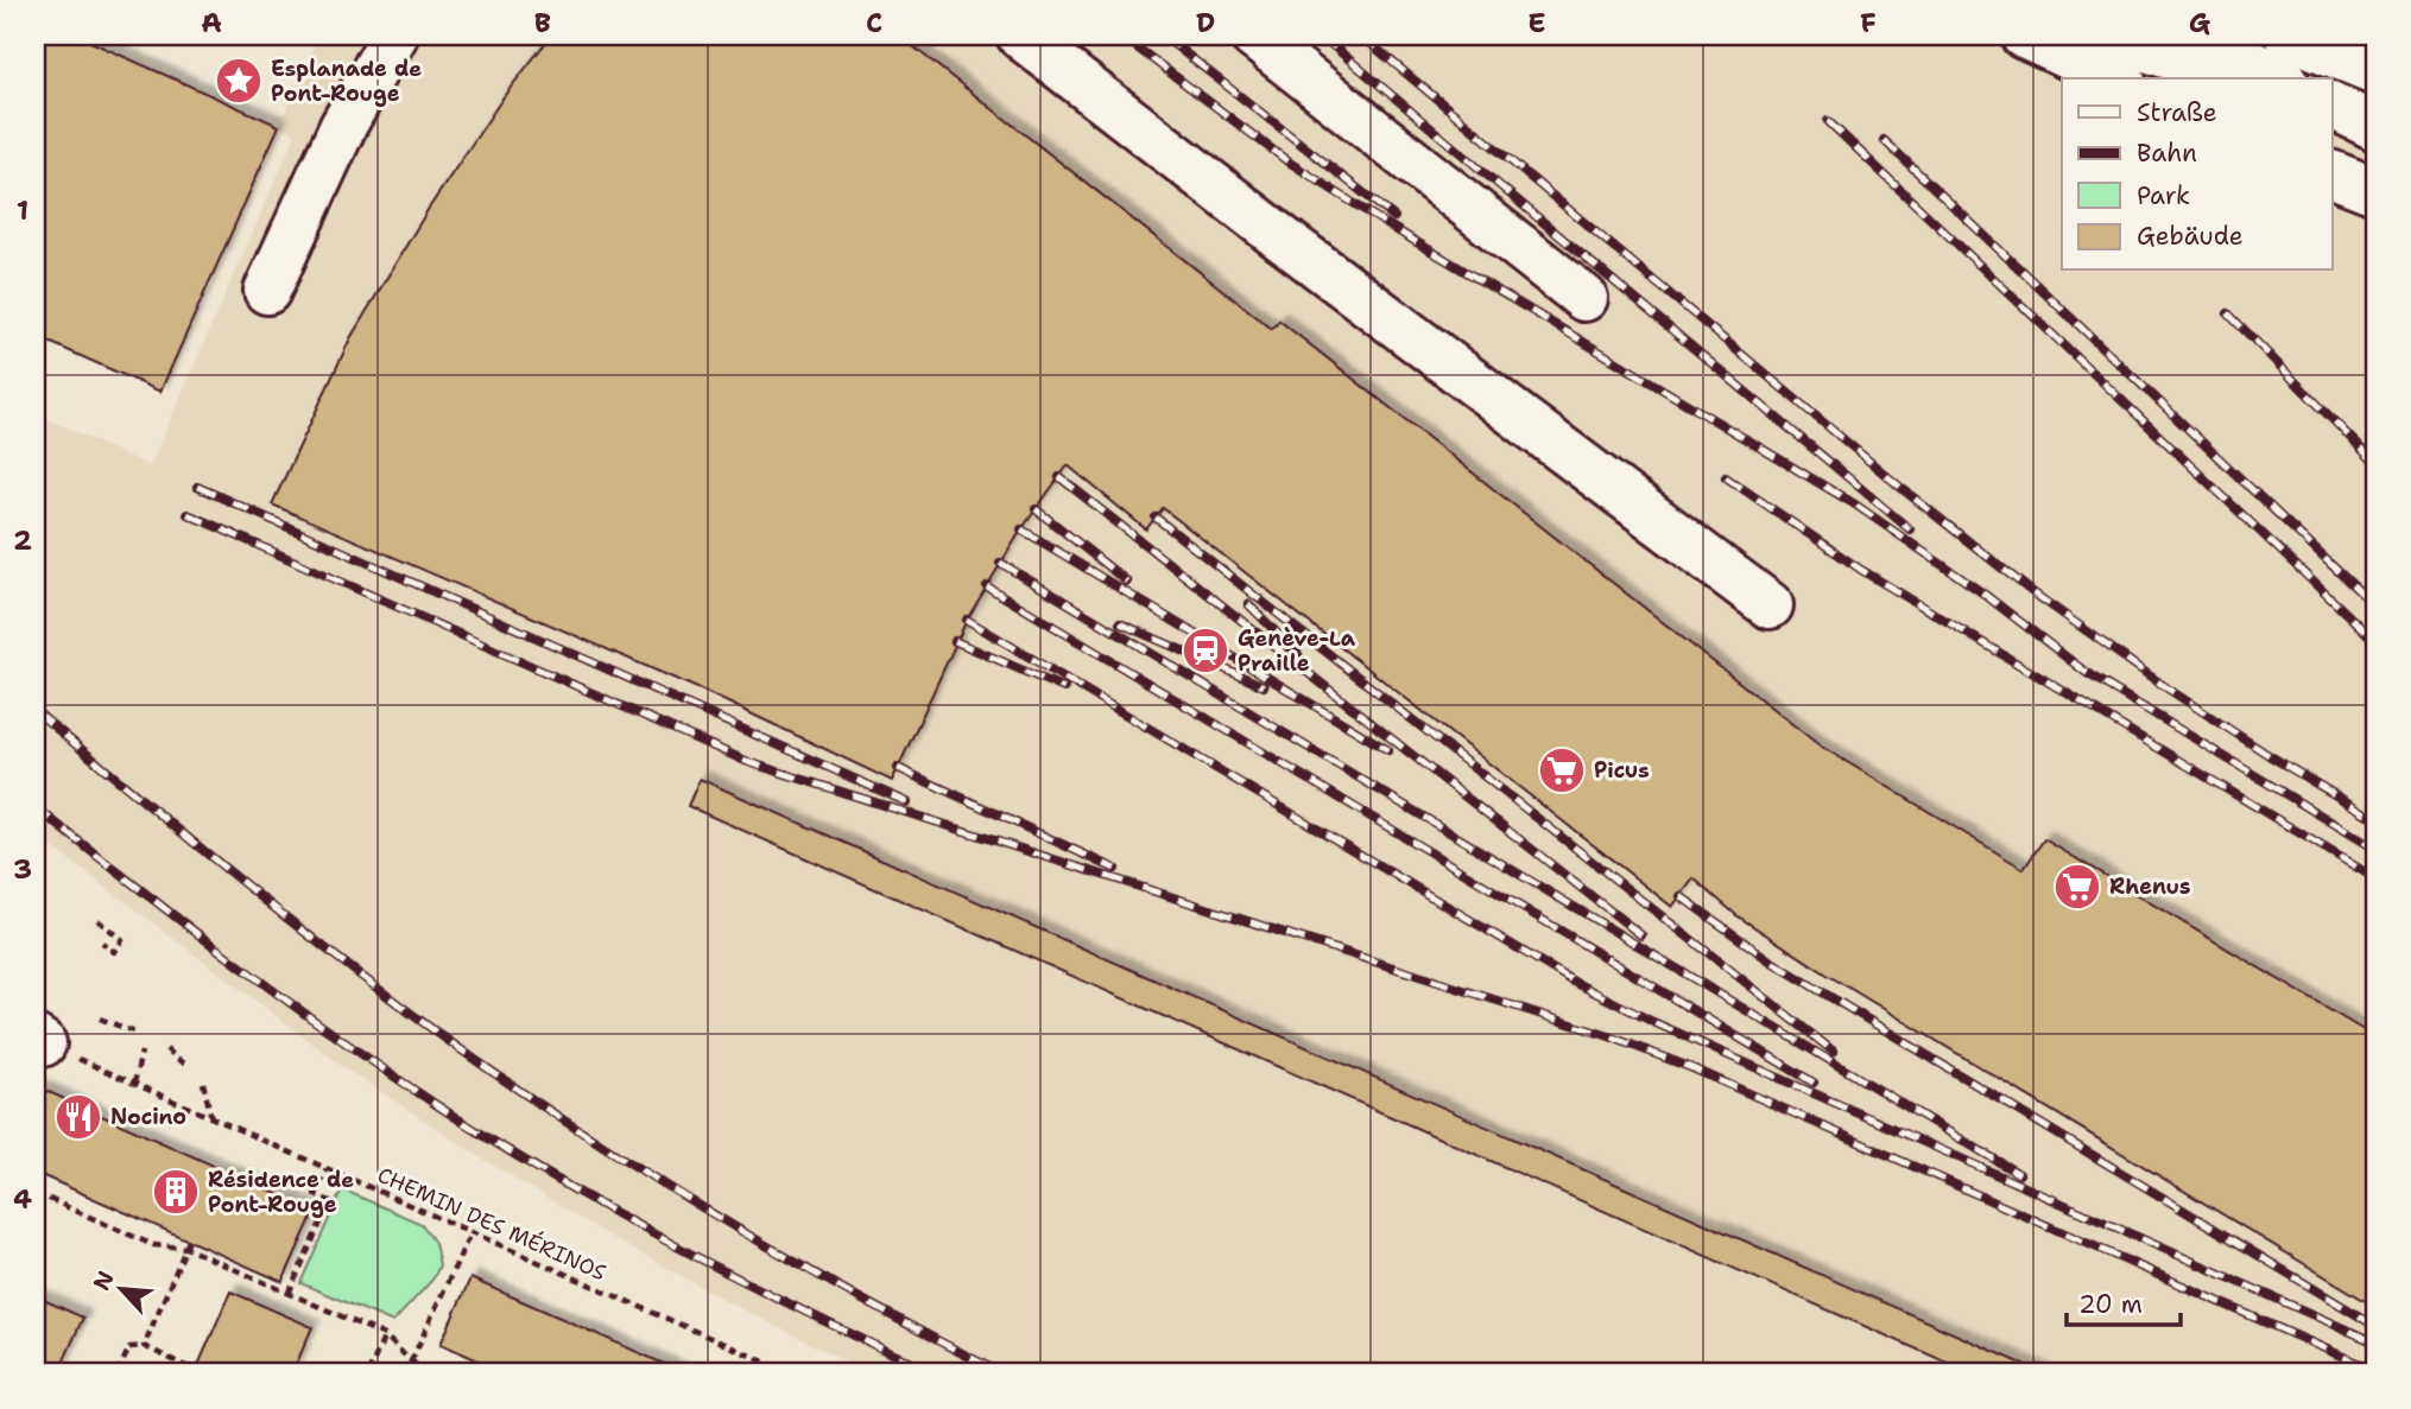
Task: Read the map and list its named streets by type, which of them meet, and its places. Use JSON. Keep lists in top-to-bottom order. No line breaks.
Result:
{"streets":{"path":["CHEMIN DES MÉRINOS"]},"places":{"place":["Esplanade de Pont-Rouge"],"station":["Genève-La Praille"],"supermarket":["Picus","Rhenus"],"restaurant":["Nocino"],"building":["Résidence de Pont-Rouge"]},"legend":["Straße","Bahn","Park","Gebäude"],"scale_bar":"20 m","north":"top left","grid":{"columns":["A","B","C","D","E","F","G"],"rows":["1","2","3","4"]}}
